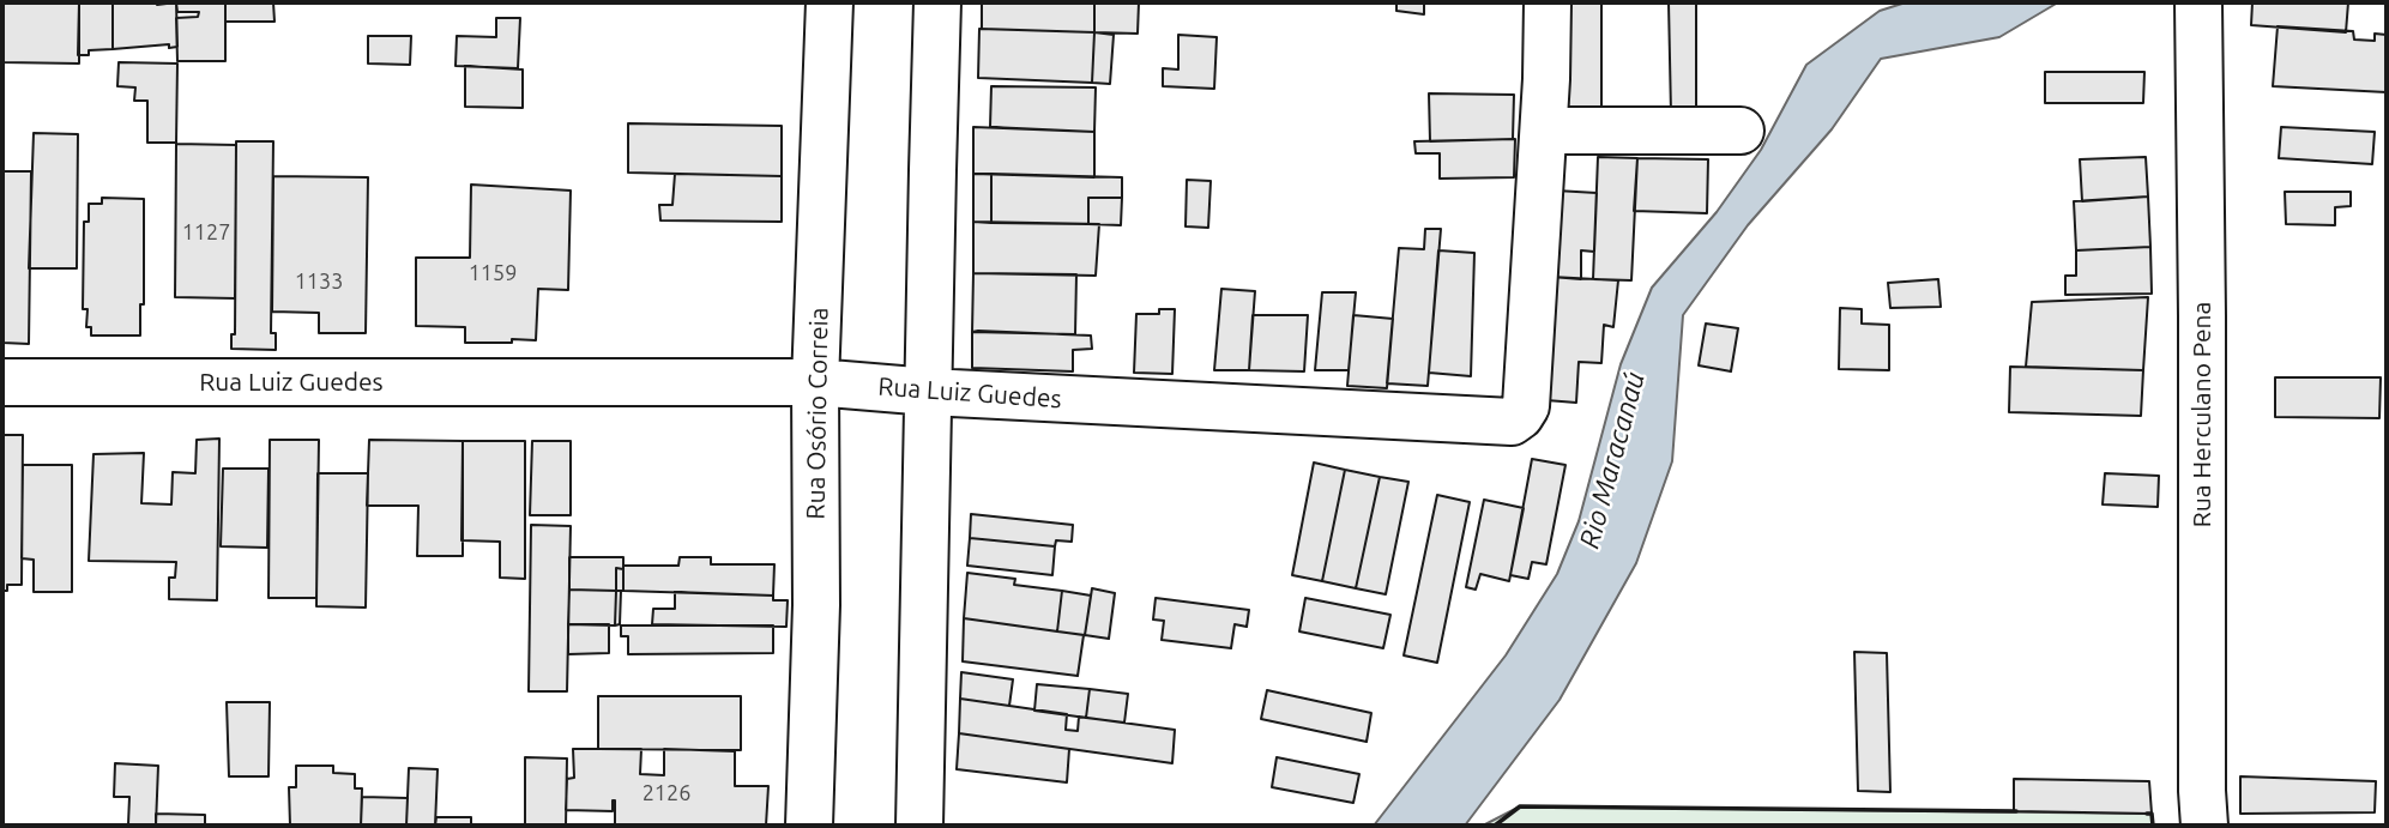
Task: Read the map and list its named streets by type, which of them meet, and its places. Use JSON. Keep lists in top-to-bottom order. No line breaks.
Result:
{"streets":{"street":["Rua Luiz Guedes","Rua Osório Correia","Rua Herculano Pena"]},"crossings":[["Rua Luiz Guedes","Rua Osório Correia"]],"water":["Rio Maracanaú"],"house_numbers":["1127","1159","1133","2126"]}
